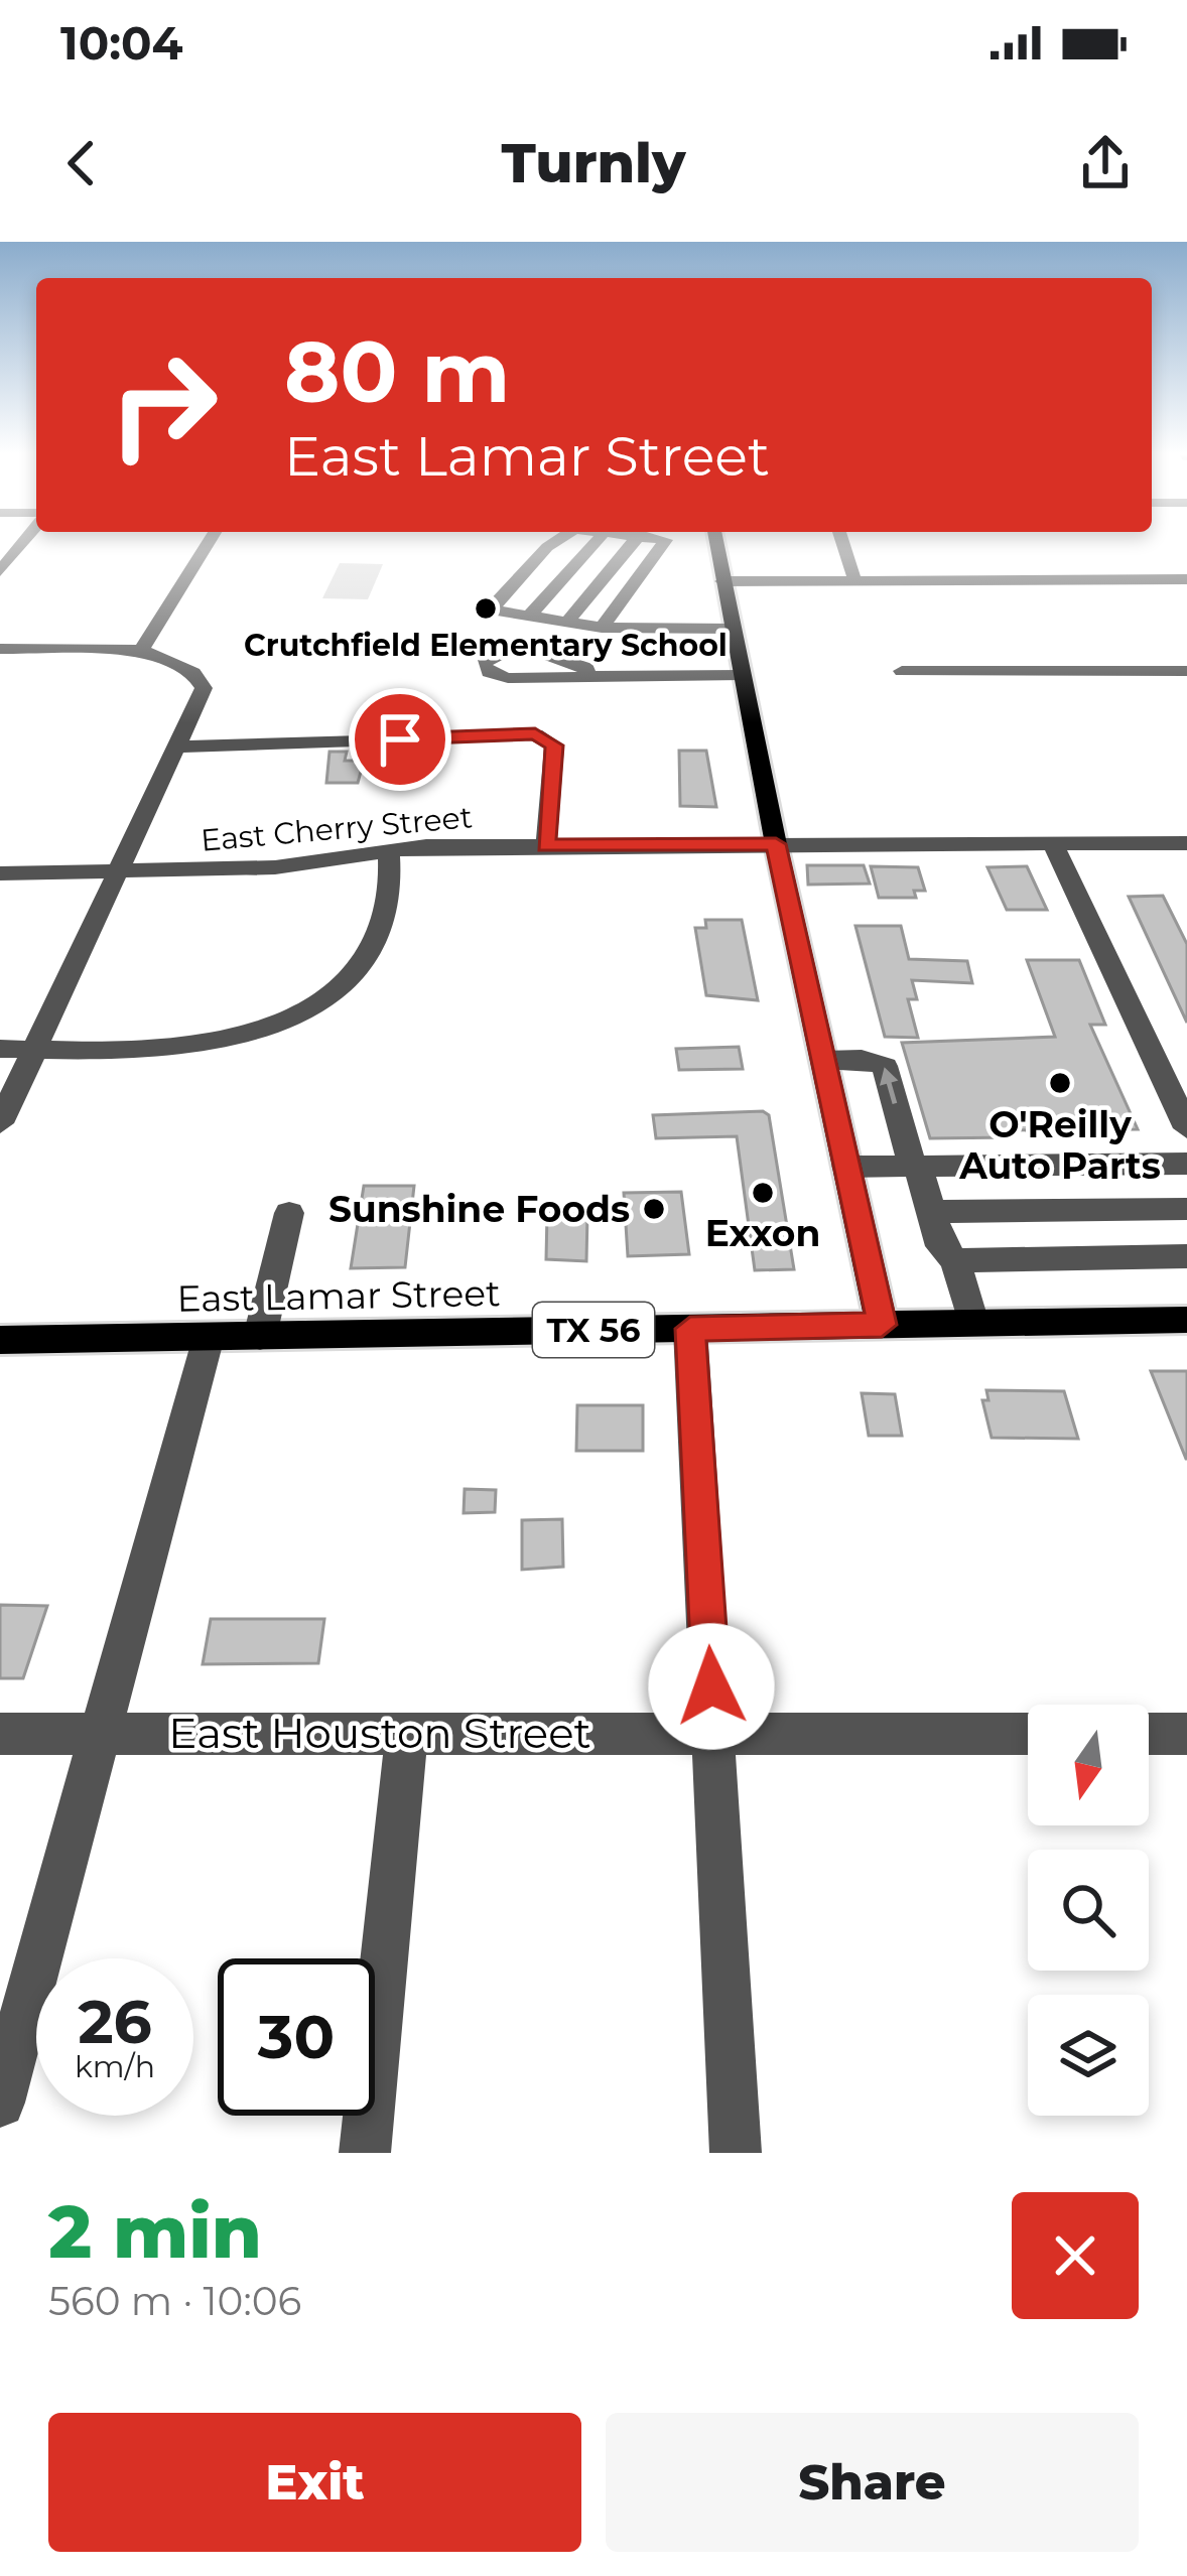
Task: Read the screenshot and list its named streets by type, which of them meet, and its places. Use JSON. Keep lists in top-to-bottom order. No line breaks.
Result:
{"streets":{"main road":["East Lamar Street","TX 56"],"street":["East Cherry Street","East Houston Street"]},"places":["Crutchfield Elementary School","O'Reilly Auto Parts","Exxon","Sunshine Foods"],"north":"bottom","page":{"status":"10:04","header":"Turnly","turn":["80 m","East Lamar Street"],"speed":"26 km/h","limit":"30","heading":["2 min","560 m · 10:06"],"buttons":["Exit","Share"]}}
